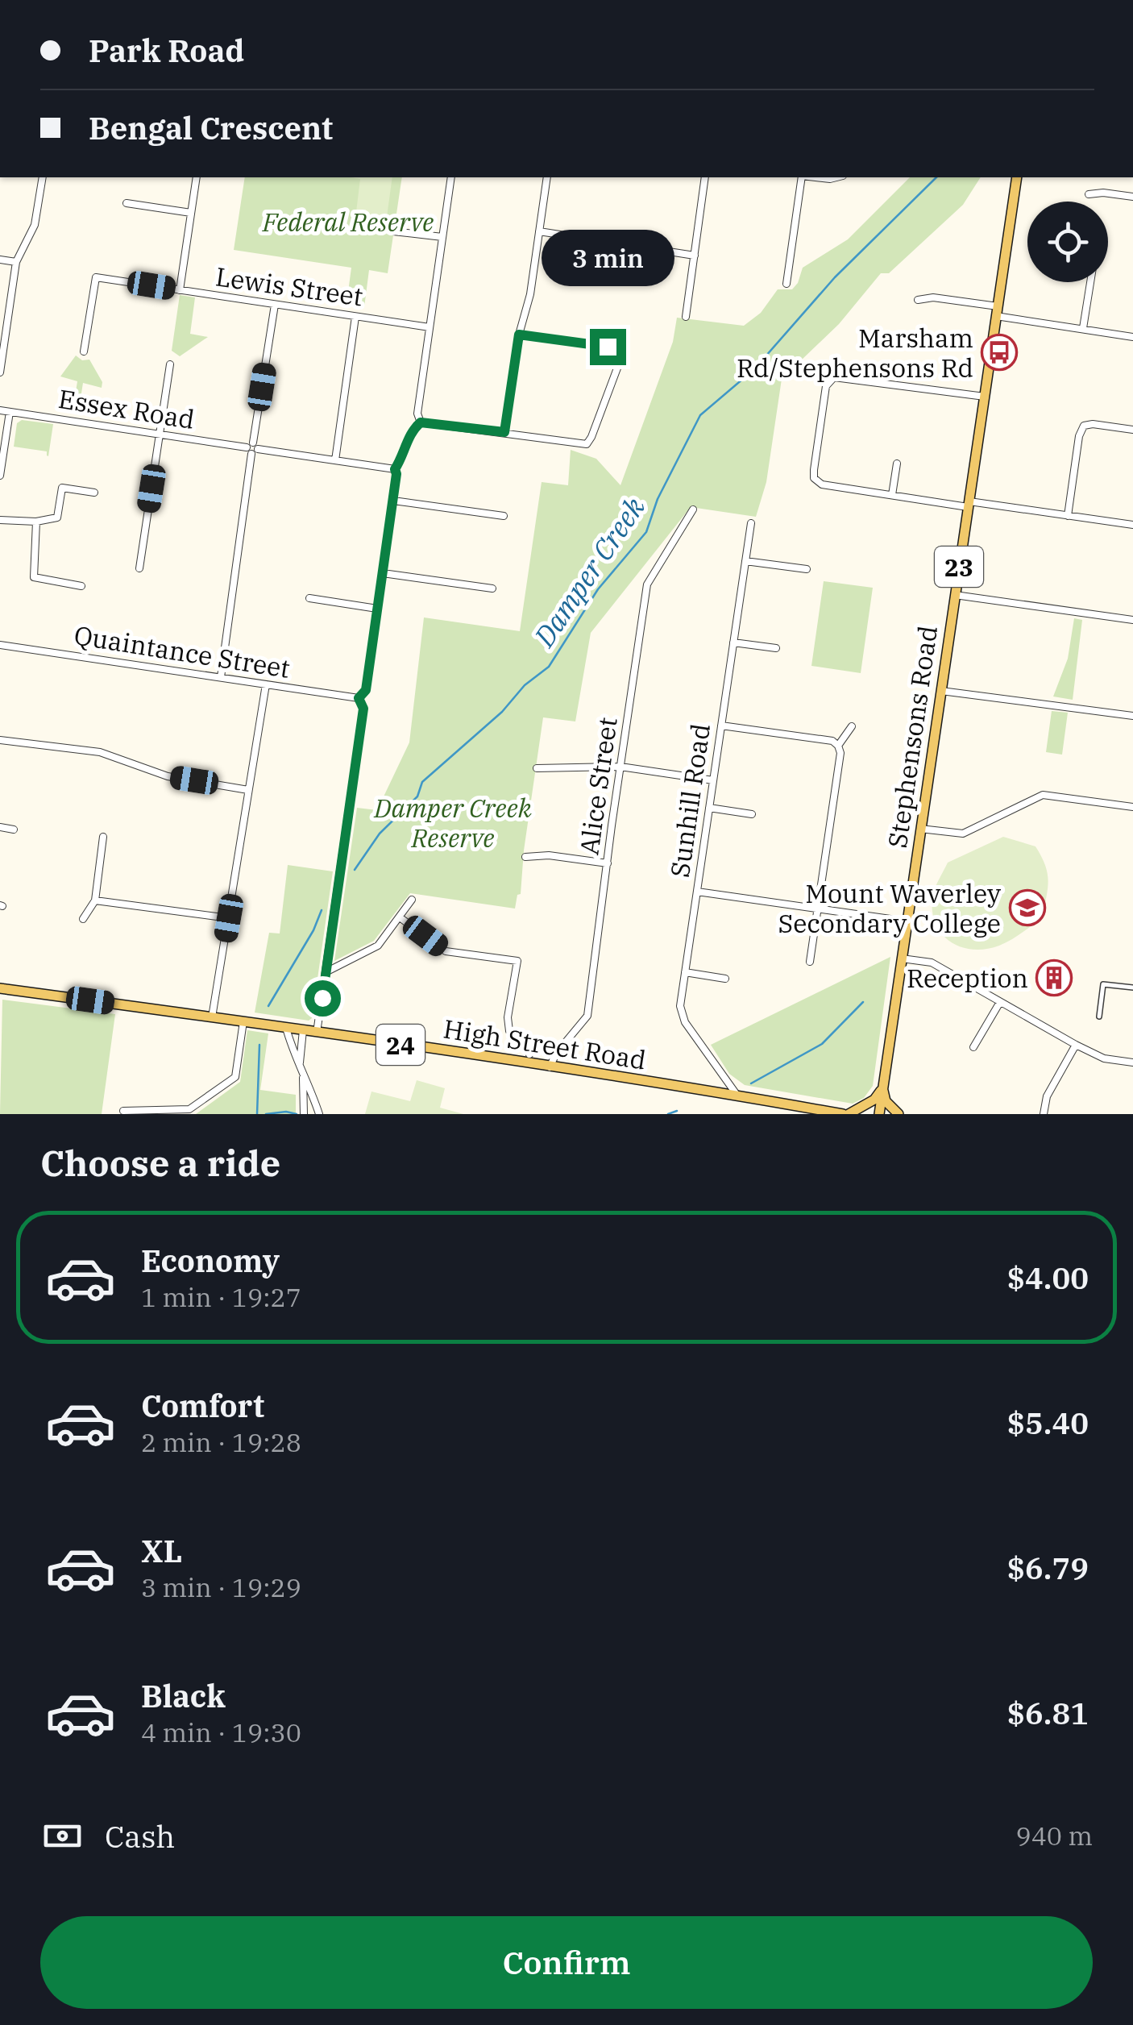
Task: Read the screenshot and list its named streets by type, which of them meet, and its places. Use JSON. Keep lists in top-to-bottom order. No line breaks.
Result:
{"streets":{"main road":["23","Stephensons Road","High Street Road","24"],"street":["Lewis Street","Essex Road","Quaintance Street","Alice Street","Sunhill Road"]},"crossings":[["Alice Street","High Street Road"],["Sunhill Road","High Street Road"]],"water":["Damper Creek"],"parks":["Federal Reserve","Damper Creek Reserve"],"places":{"bus stop":["Marsham Rd/Stephensons Rd"],"school or university":["Mount Waverley Secondary College"],"building":["Reception"]},"page":{"banner":["Park Road","Bengal Crescent"],"bubble":"3 min","heading":"Choose a ride","list":[{"name":"Economy","note":"1 min · 19:27","value":"$4.00"},{"name":"Comfort","note":"2 min · 19:28","value":"$5.40"},{"name":"XL","note":"3 min · 19:29","value":"$6.79"},{"name":"Black","note":"4 min · 19:30","value":"$6.81"}],"pay":["Cash","940 m"],"buttons":"Confirm"}}
